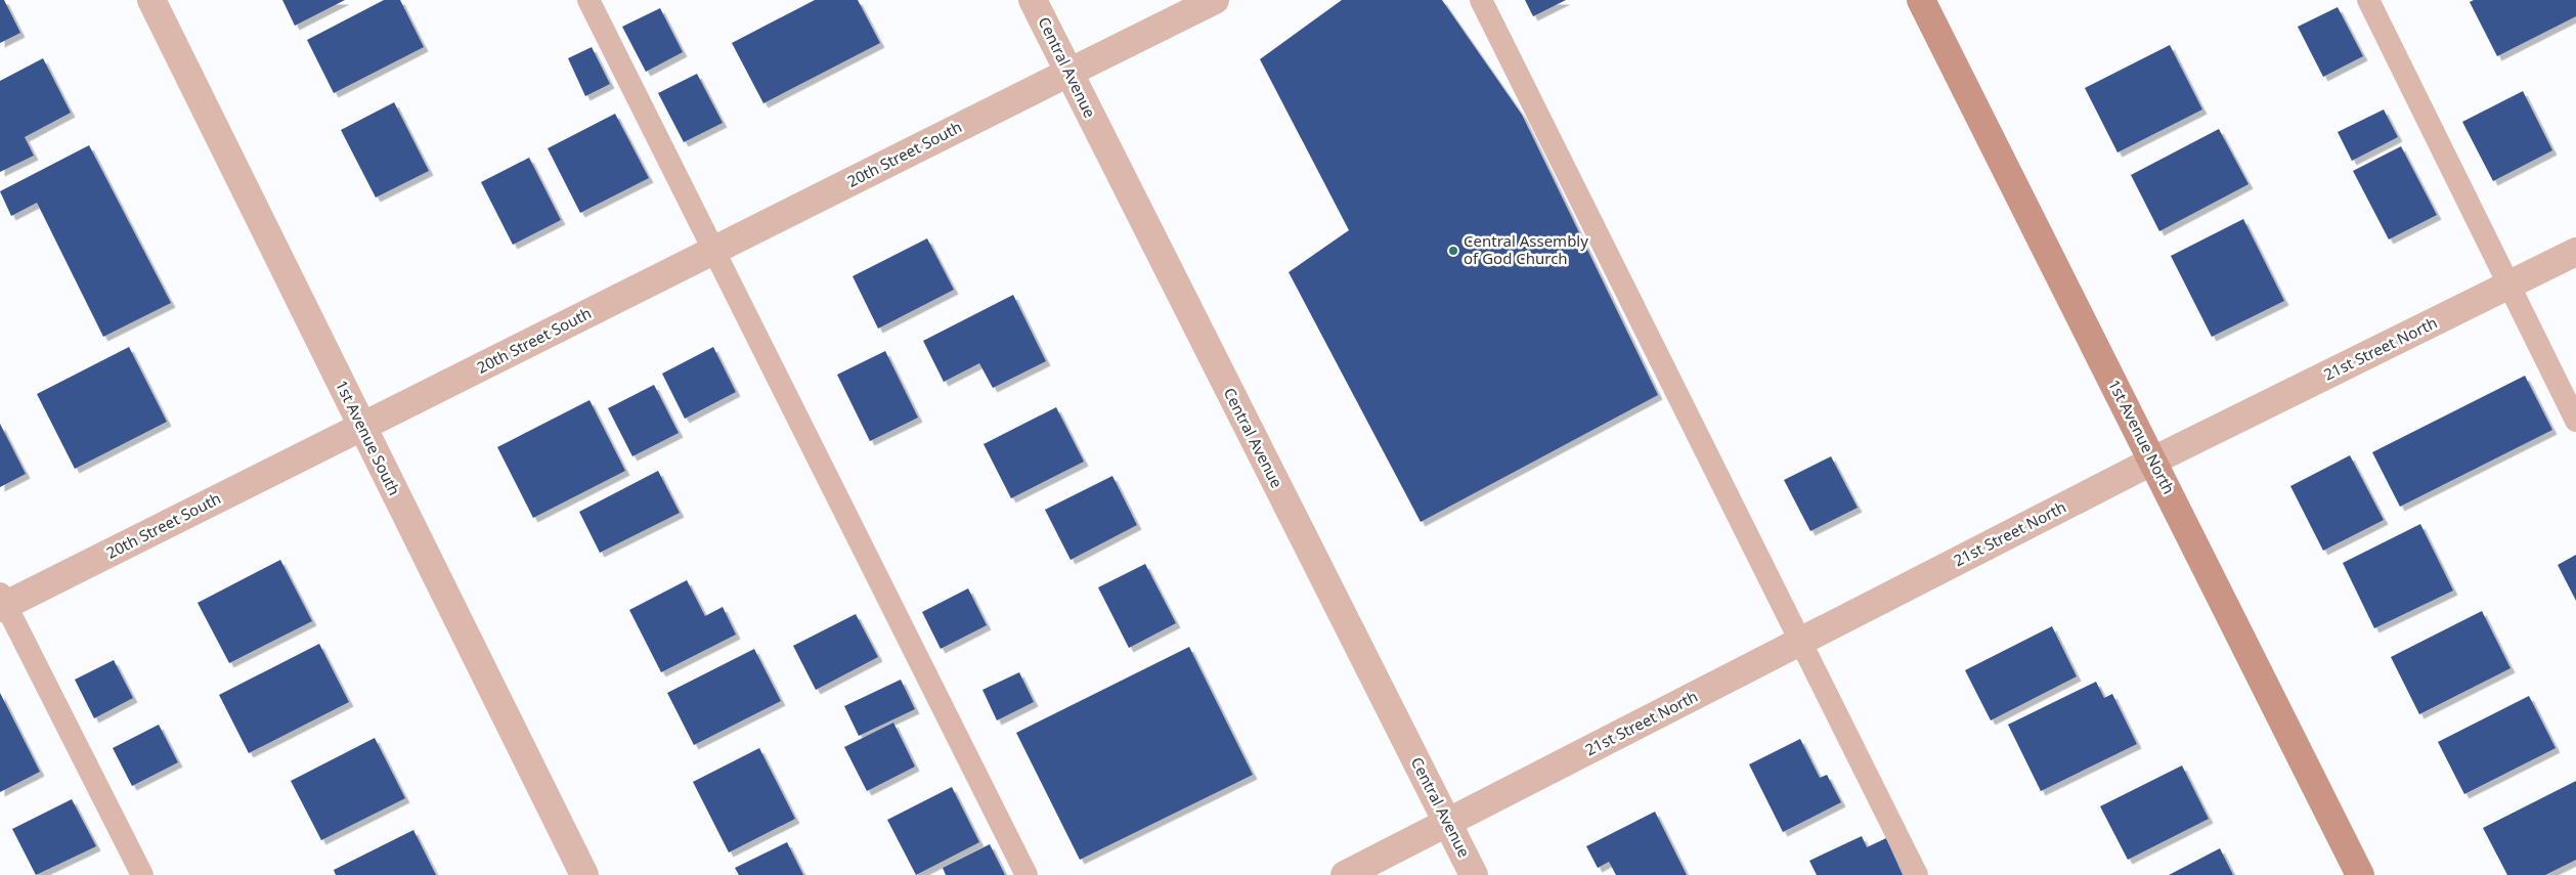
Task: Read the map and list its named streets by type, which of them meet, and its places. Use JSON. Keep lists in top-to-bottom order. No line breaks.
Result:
{"streets":{"main road":["1st Avenue North"],"street":["Central Avenue","20th Street South","21st Street North","1st Avenue South"]},"crossings":[["Central Avenue","20th Street South"],["Central Avenue","21st Street North"],["20th Street South","1st Avenue South"],["21st Street North","1st Avenue North"]],"places":["Central Assembly of God Church"]}
